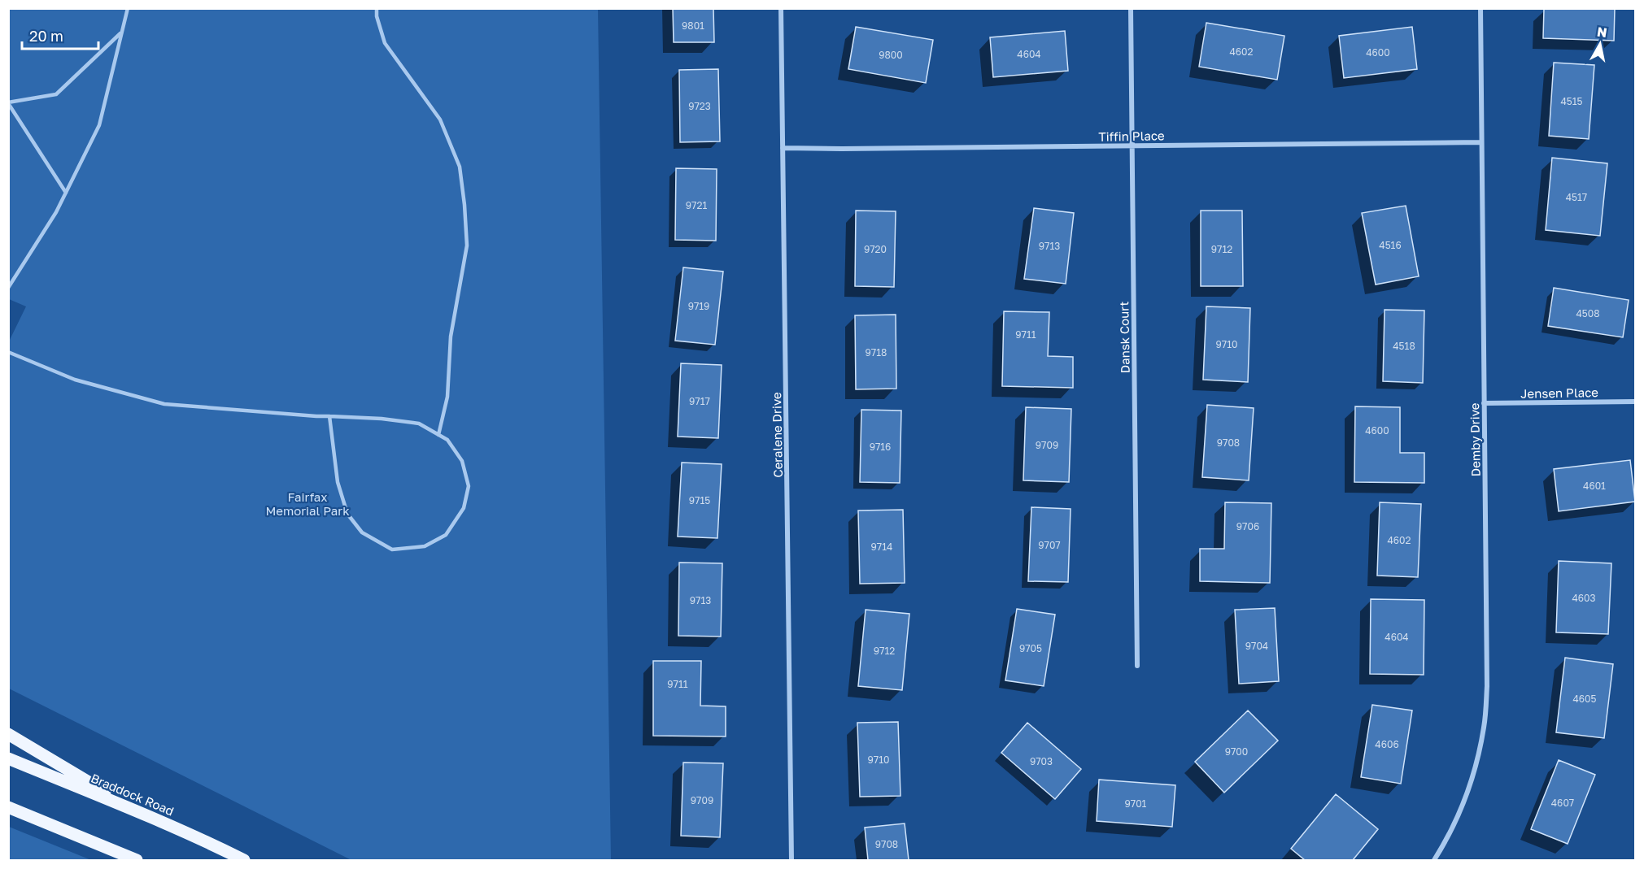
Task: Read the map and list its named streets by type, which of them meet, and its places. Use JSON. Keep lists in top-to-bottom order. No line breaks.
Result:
{"streets":{"main road":["Braddock Road"],"street":["Tiffin Place","Dansk Court","Jensen Place","Ceralene Drive","Demby Drive"]},"crossings":[["Tiffin Place","Dansk Court"],["Tiffin Place","Ceralene Drive"],["Tiffin Place","Demby Drive"],["Jensen Place","Demby Drive"]],"parks":["Fairfax Memorial Park"],"house_numbers":["9801","4602","4600","4604","9800","4515","9723","4517","9721","4516","9713","9720","9712","9719","4508","9711","9710","4518","9718","9717","4600","9708","9709","9716","4601","9715","9706","4602","9707","9714","4603","9713","4604","9704","9705","9712","9711","4605","4606","9700","9710","9703","9709","4607","9701","9708"],"scale_bar":"20 m","north":"top"}
